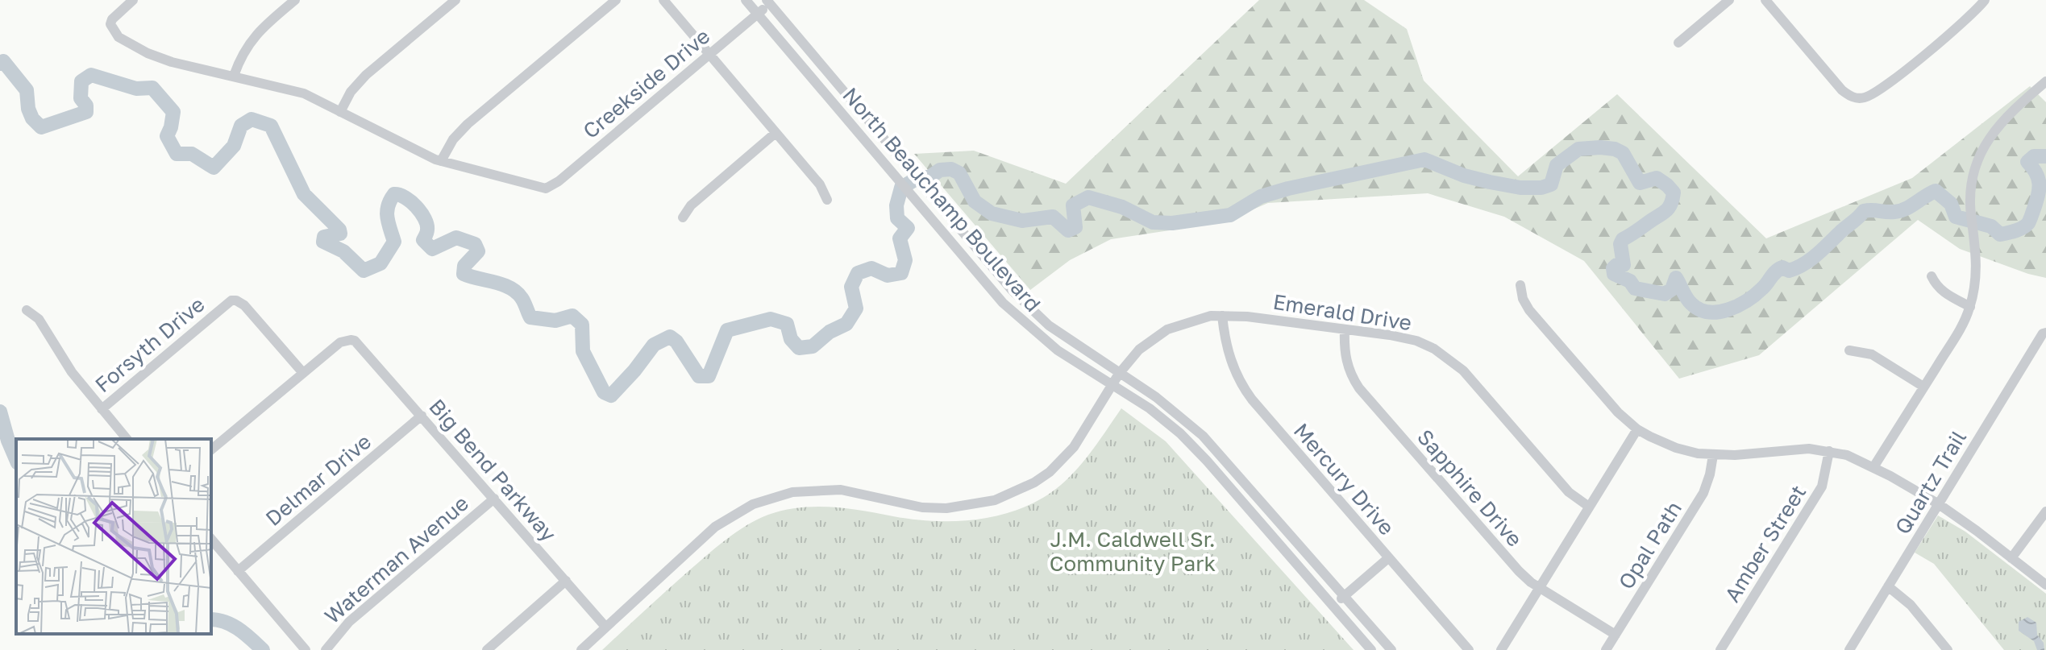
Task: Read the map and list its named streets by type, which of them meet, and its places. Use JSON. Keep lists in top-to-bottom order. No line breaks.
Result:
{"streets":{"street":["Creekside Drive","North Beauchamp Boulevard","Emerald Drive","Forsyth Drive","Big Bend Parkway","Mercury Drive","Delmar Drive","Quartz Trail","Sapphire Drive","Amber Street","Opal Path","Waterman Avenue"]},"crossings":[["Creekside Drive","North Beauchamp Boulevard"],["North Beauchamp Boulevard","Emerald Drive"],["Emerald Drive","Big Bend Parkway"],["Emerald Drive","Mercury Drive"],["Emerald Drive","Sapphire Drive"],["Forsyth Drive","Big Bend Parkway"],["Big Bend Parkway","Delmar Drive"],["Big Bend Parkway","Waterman Avenue"],["Sapphire Drive","Opal Path"]],"parks":["J.M. Caldwell Sr. Community Park"]}
